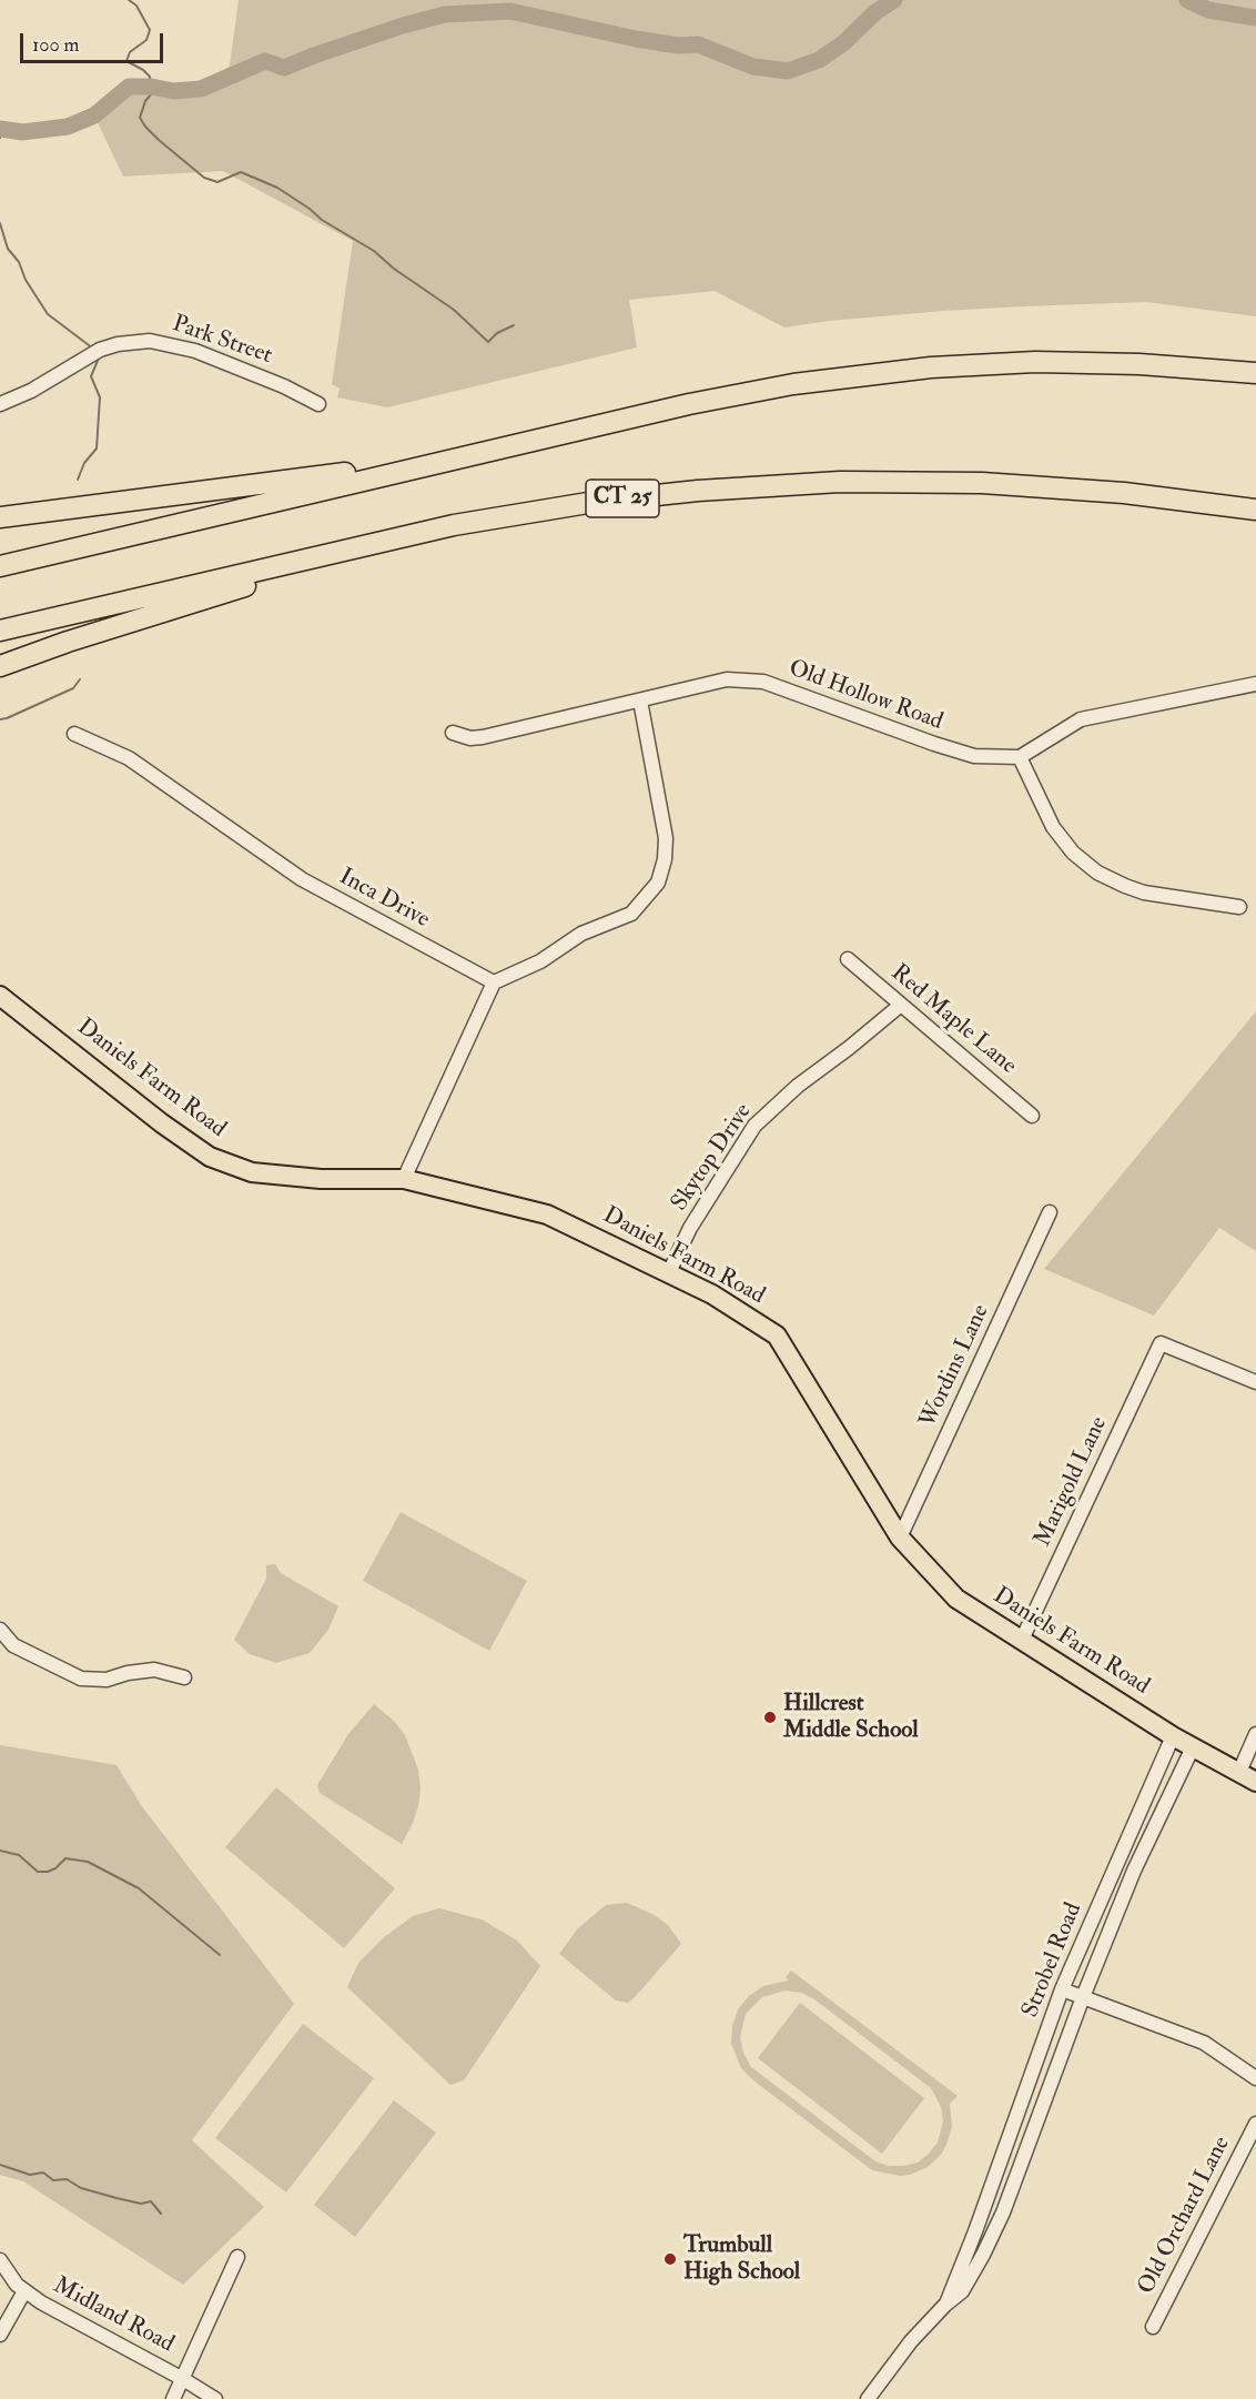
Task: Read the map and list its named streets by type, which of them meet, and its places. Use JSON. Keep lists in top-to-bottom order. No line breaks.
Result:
{"streets":{"highway":["CT 25"],"main road":["Daniels Farm Road"],"street":["Park Street","Old Hollow Road","Inca Drive","Red Maple Lane","Skytop Drive","Wordins Lane","Marigold Lane","Strobel Road","Old Orchard Lane","Midland Road"]},"crossings":[["Red Maple Lane","Skytop Drive"],["Daniels Farm Road","Skytop Drive"],["Daniels Farm Road","Wordins Lane"],["Daniels Farm Road","Marigold Lane"],["Daniels Farm Road","Strobel Road"]],"places":["Hillcrest Middle School","Trumbull High School"],"scale_bar":"100 m"}
